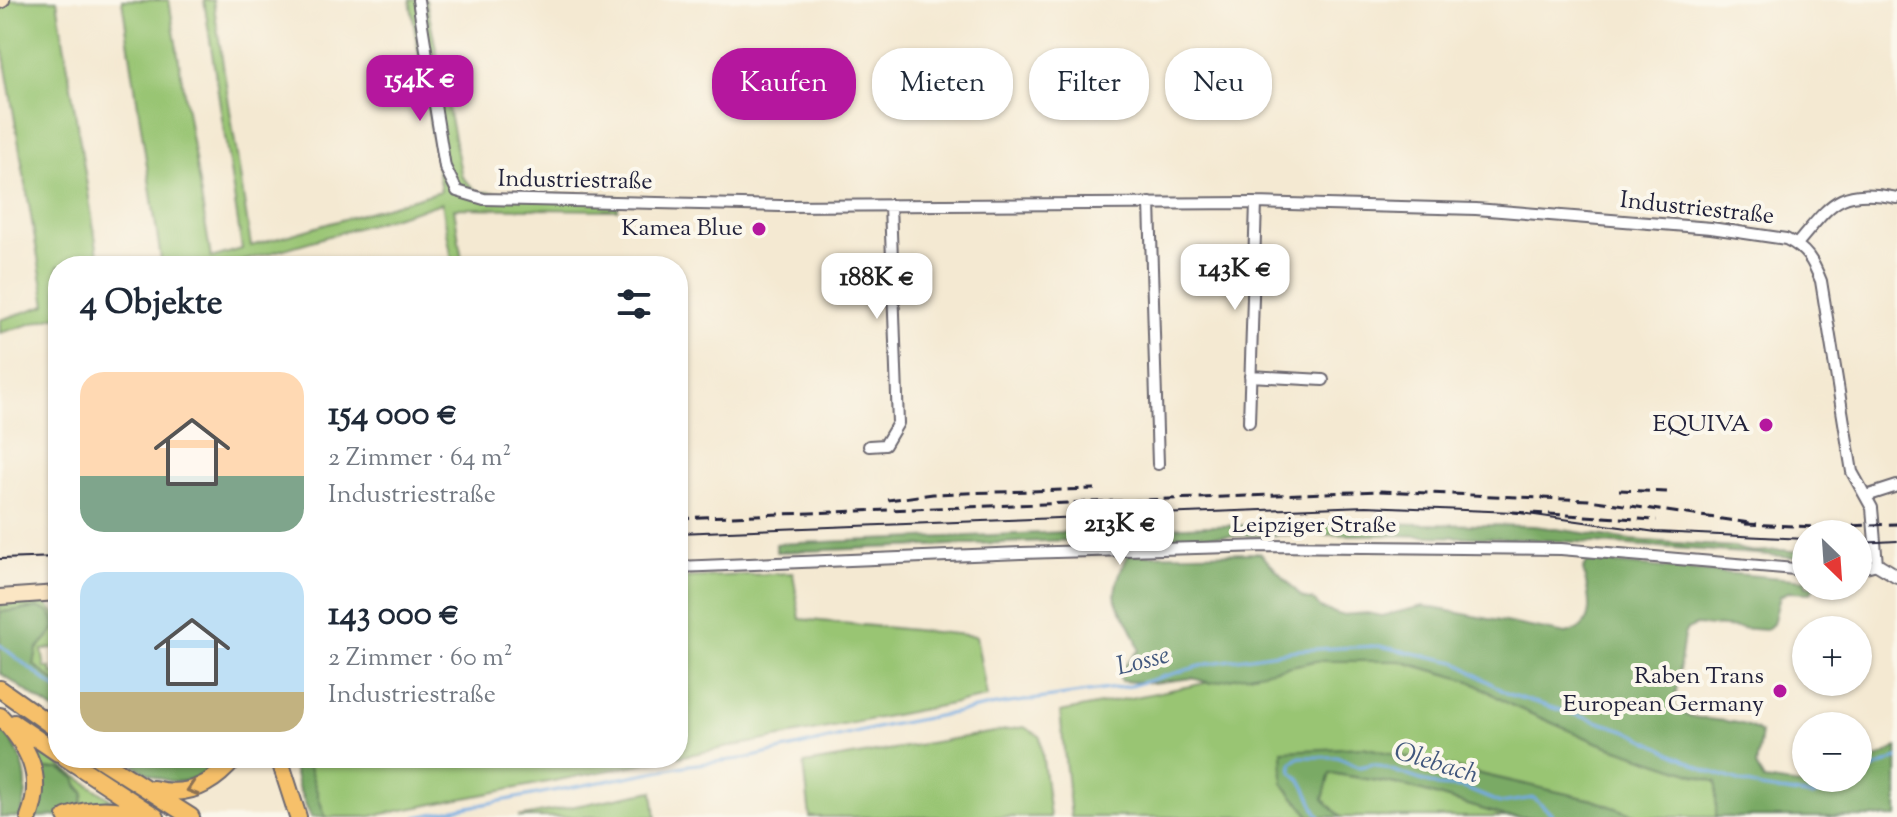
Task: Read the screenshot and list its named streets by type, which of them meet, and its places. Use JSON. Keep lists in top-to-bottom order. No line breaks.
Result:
{"streets":{"street":["Industriestraße","Leipziger Straße"]},"water":["Losse","Olebach"],"places":["Kamea Blue","EQUIVA","Raben Trans European Germany"],"north":"bottom right","page":{"chip":["Kaufen","Mieten","Filter","Neu"],"price":["154K €","143K €","188K €","213K €"],"heading":"4 Objekte","list":[{"name":"154 000 €","note":"2 Zimmer · 64 m² · Industriestraße"},{"name":"143 000 €","note":"2 Zimmer · 60 m² · Industriestraße"}],"map_buttons":["+","−"]}}
